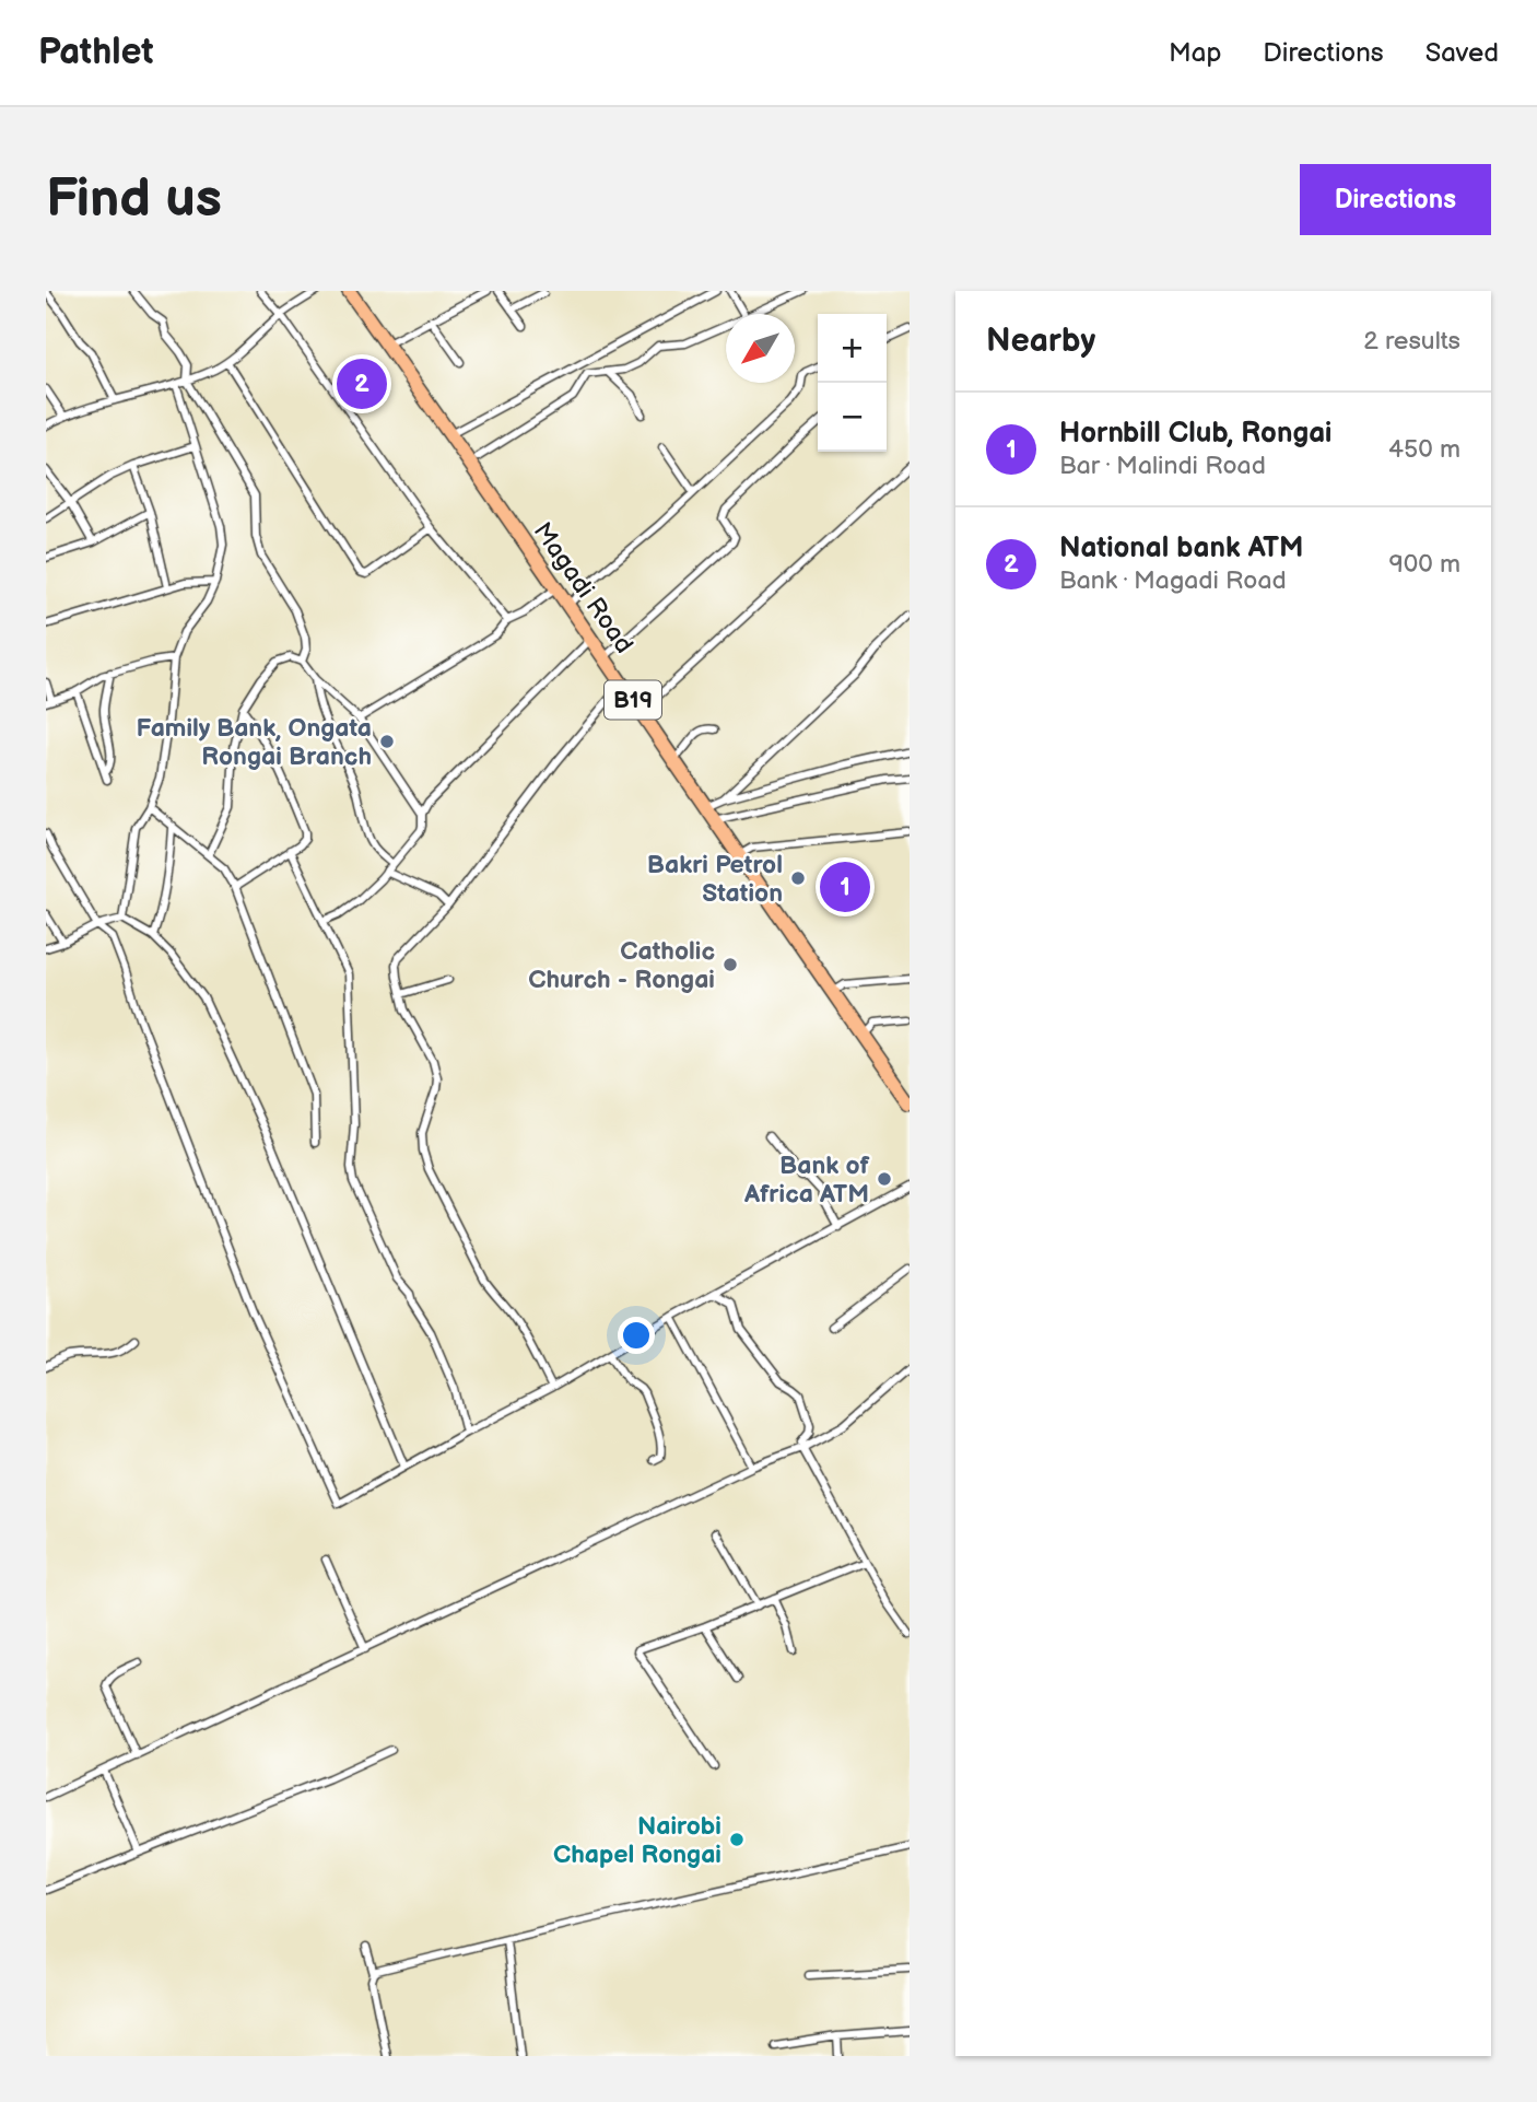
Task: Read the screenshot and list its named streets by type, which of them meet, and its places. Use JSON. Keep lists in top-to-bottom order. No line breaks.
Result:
{"streets":{"highway":["Magadi Road","B19"]},"places":["Family Bank, Ongata Rongai Branch","Bakri Petrol Station","Catholic Church - Rongai","Bank of Africa ATM","Nairobi Chapel Rongai"],"north":"bottom left","page":{"header":"Pathlet","nav":["Map","Directions","Saved"],"buttons":"Directions","title":"Find us","heading":["Nearby","2 results"],"map_buttons":["+","−"],"pins":["2","1"],"list":[{"mark":"1","name":"Hornbill Club, Rongai","note":"Bar · Malindi Road","value":"450 m"},{"mark":"2","name":"National bank ATM","note":"Bank · Magadi Road","value":"900 m"}]}}
